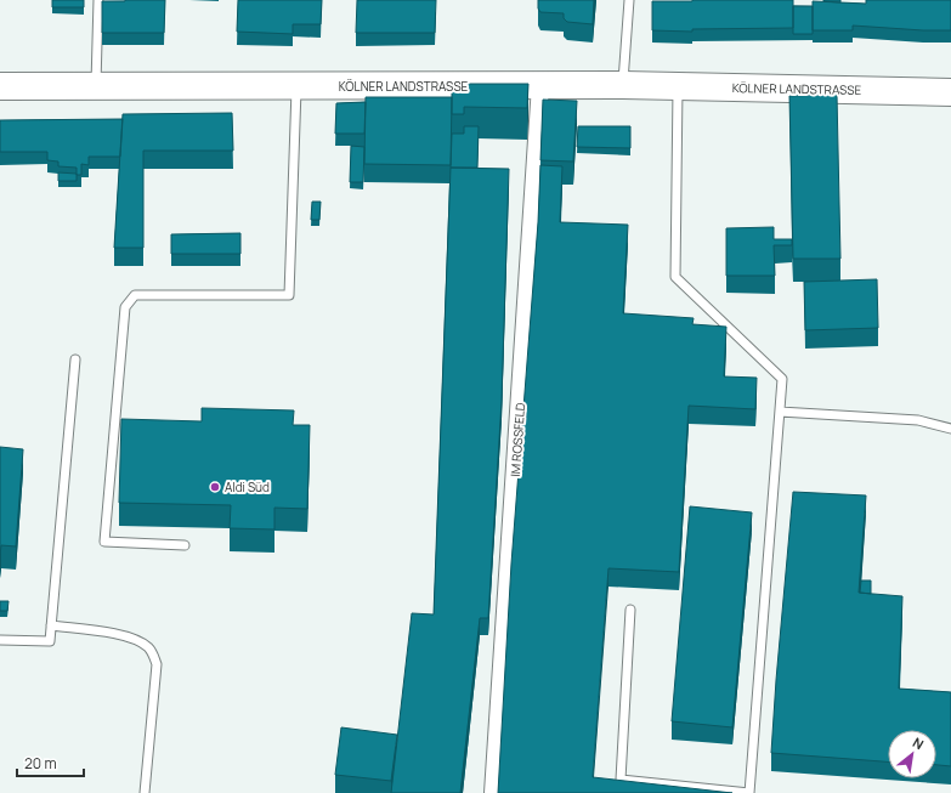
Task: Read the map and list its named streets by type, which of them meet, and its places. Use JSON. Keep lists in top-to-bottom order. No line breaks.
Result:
{"streets":{"main road":["KÖLNER LANDSTRASSE"],"street":["IM ROSSFELD"]},"crossings":[["KÖLNER LANDSTRASSE","IM ROSSFELD"]],"places":["Aldi Süd"],"scale_bar":"20 m","north":"top right"}
